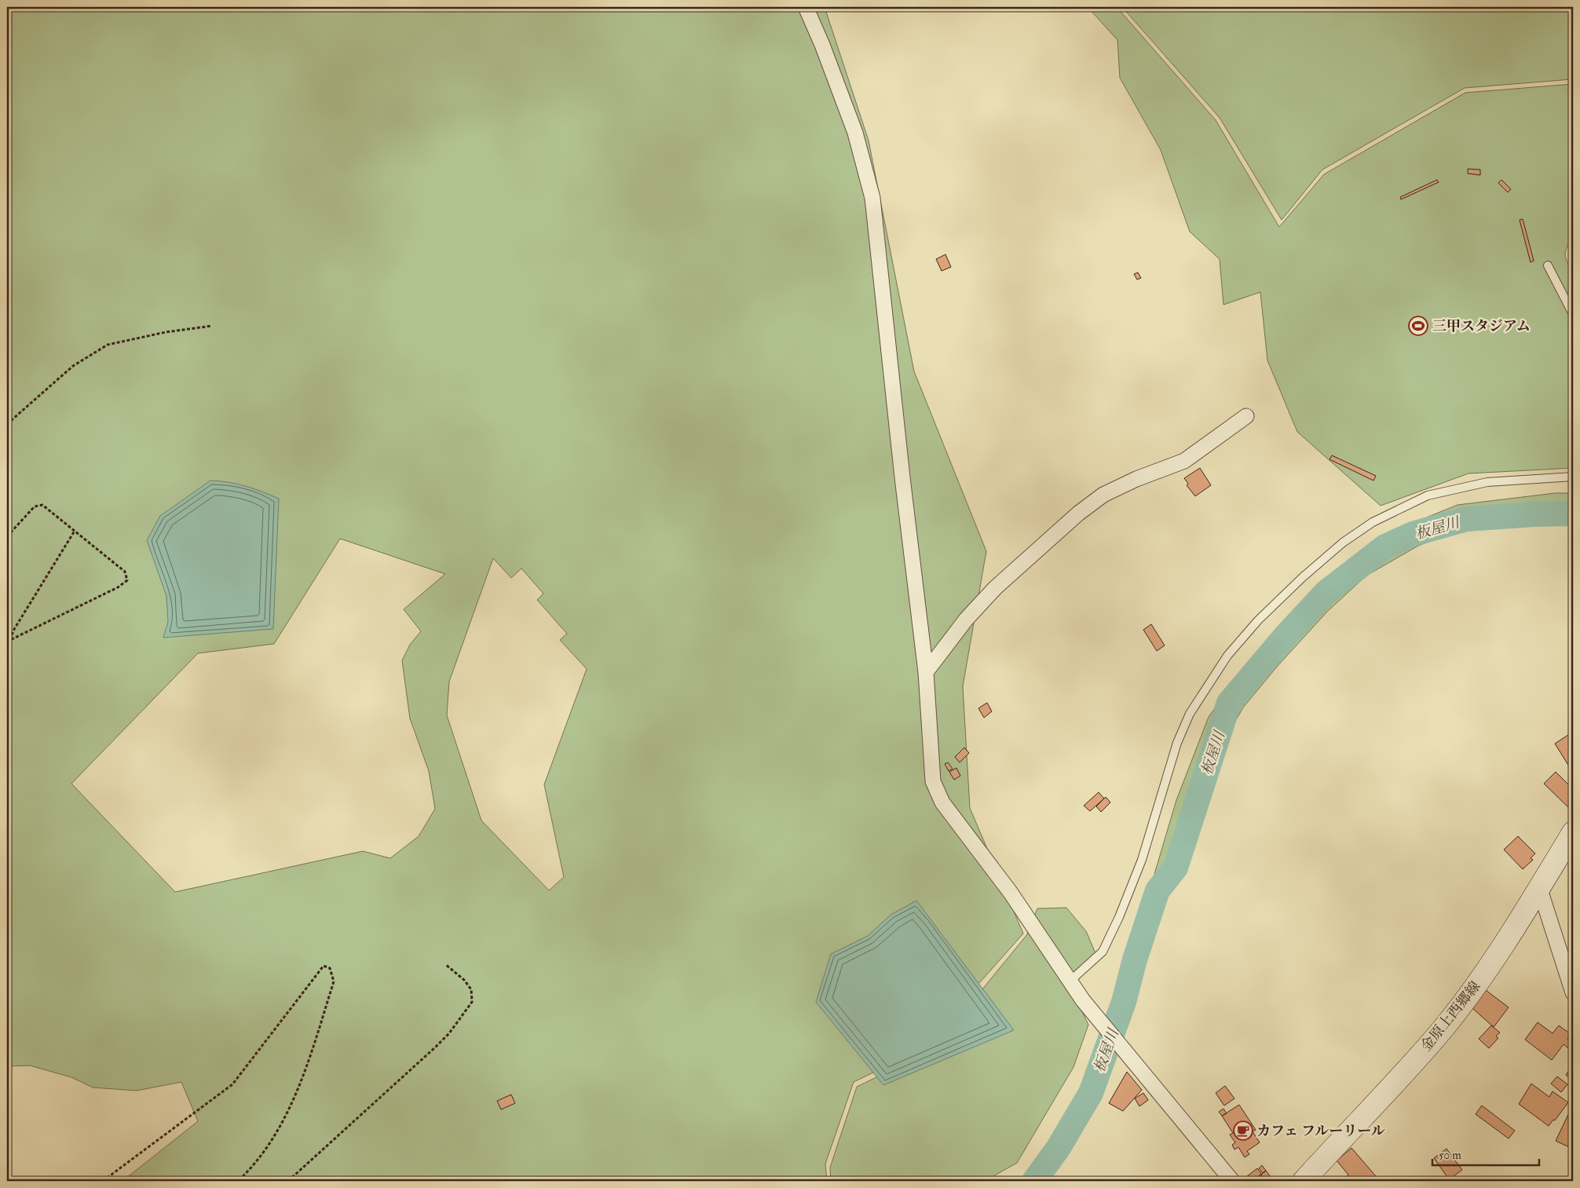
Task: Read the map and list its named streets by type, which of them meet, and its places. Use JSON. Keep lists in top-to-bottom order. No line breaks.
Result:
{"streets":{"main road":["金原上西郷線"]},"water":["板屋川"],"places":{"sports":["三甲スタジアム"],"cafe":["カフェ フルーリール"]},"scale_bar":"50 m"}
